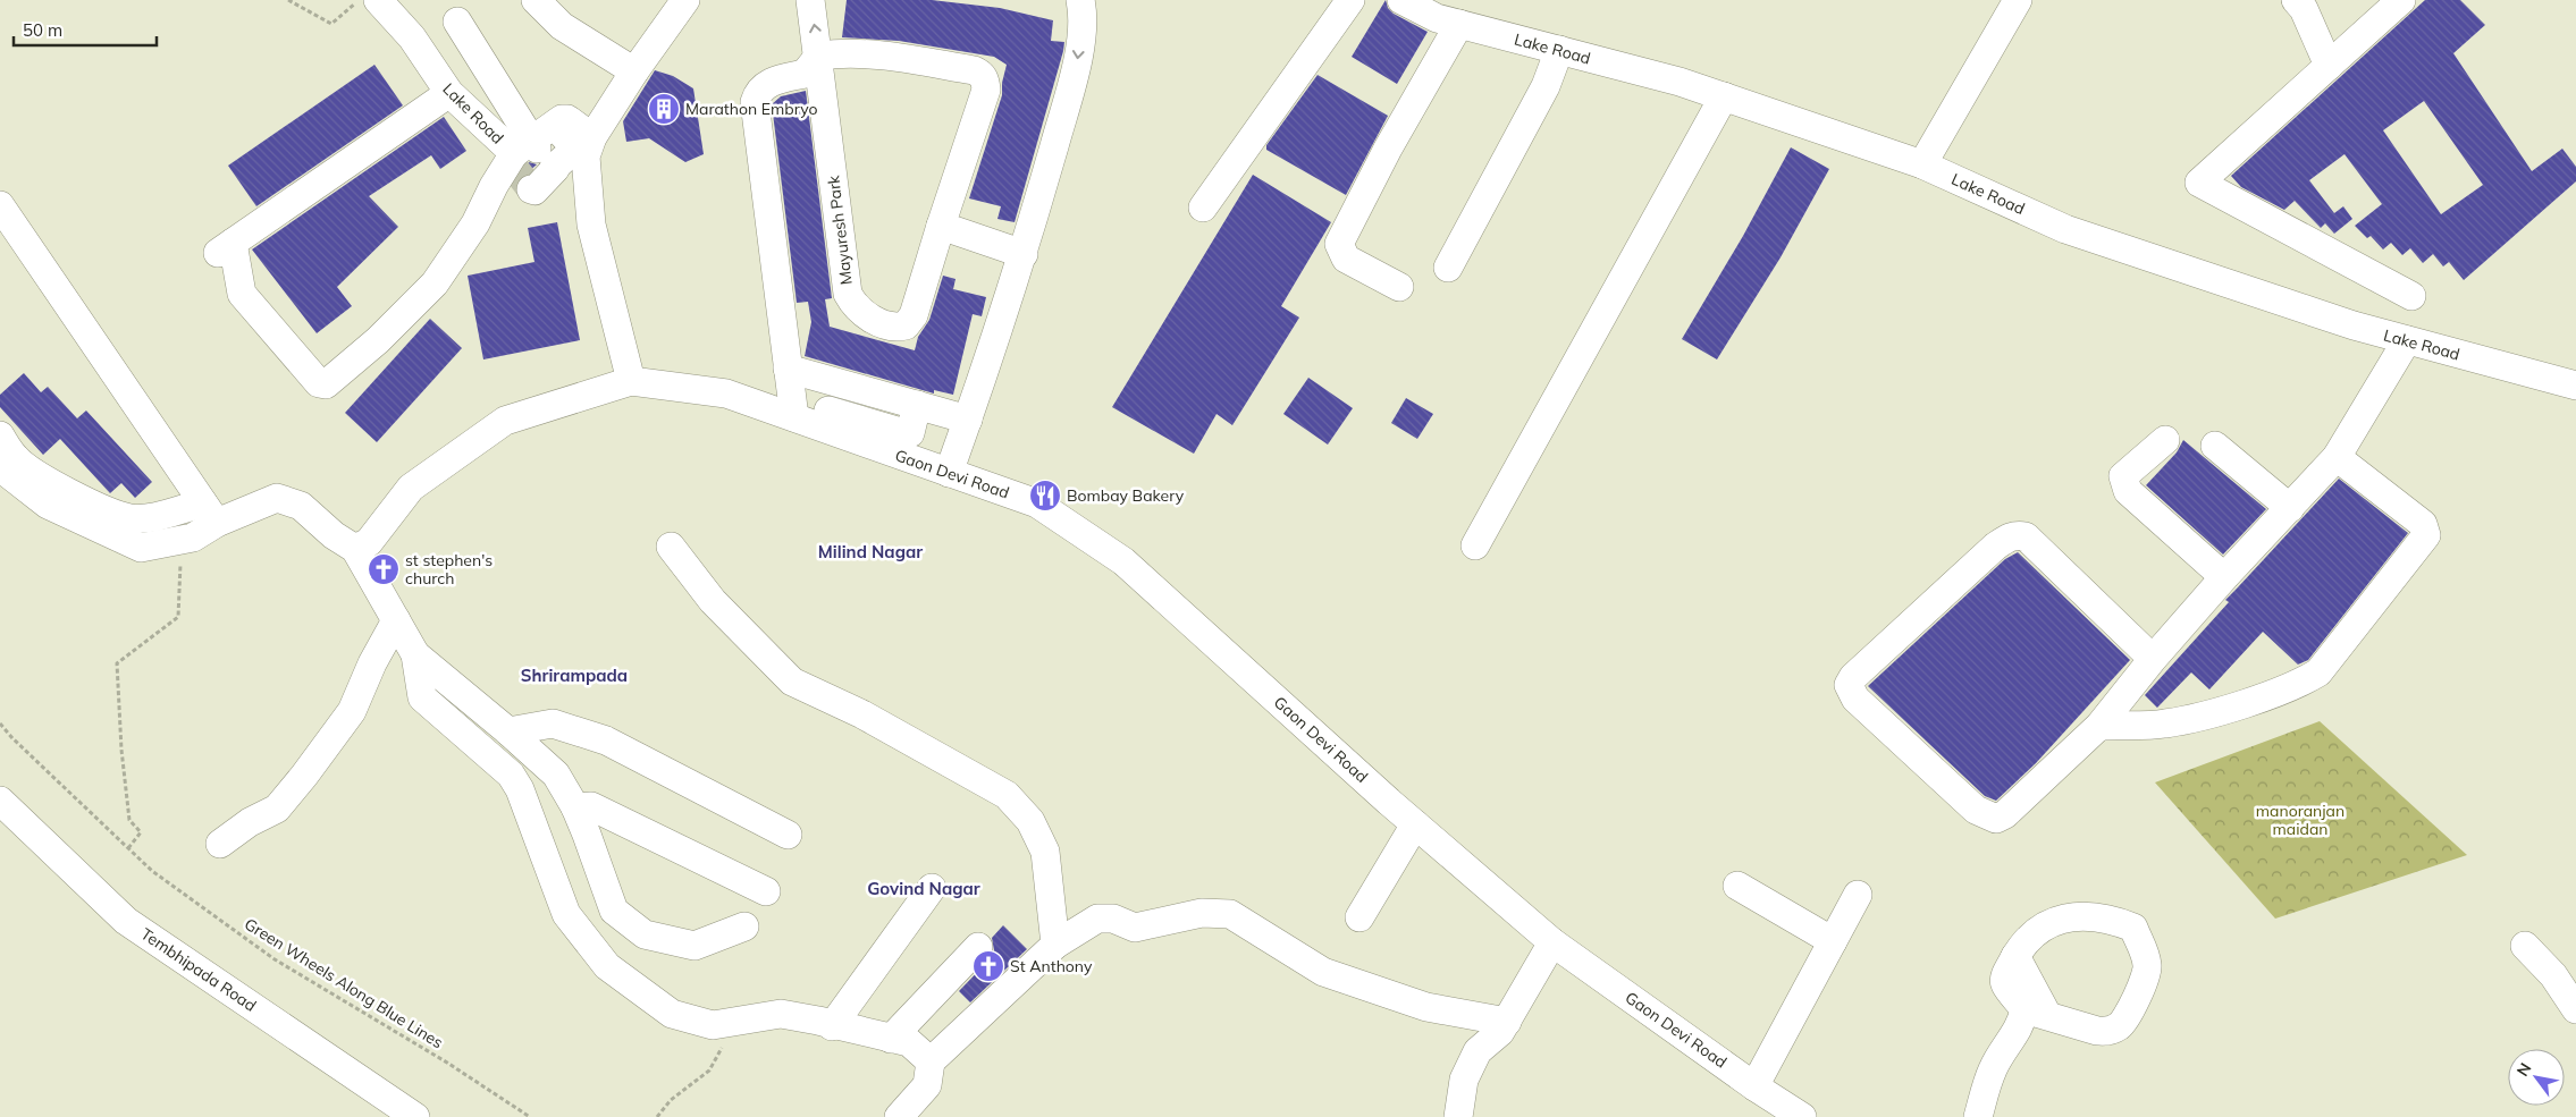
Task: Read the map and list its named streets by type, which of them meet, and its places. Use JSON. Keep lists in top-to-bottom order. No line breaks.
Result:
{"streets":{"street":["Lake Road","Mayuresh Park","Gaon Devi Road","Tembhipada Road"],"path":["Green Wheels Along Blue Lines"]},"districts":["Milind Nagar","Shrirampada","Govind Nagar"],"parks":["manoranjan maidan"],"places":{"building":["Marathon Embryo"],"restaurant":["Bombay Bakery"],"church":["st stephen's church","St Anthony"]},"scale_bar":"50 m","north":"top left"}
